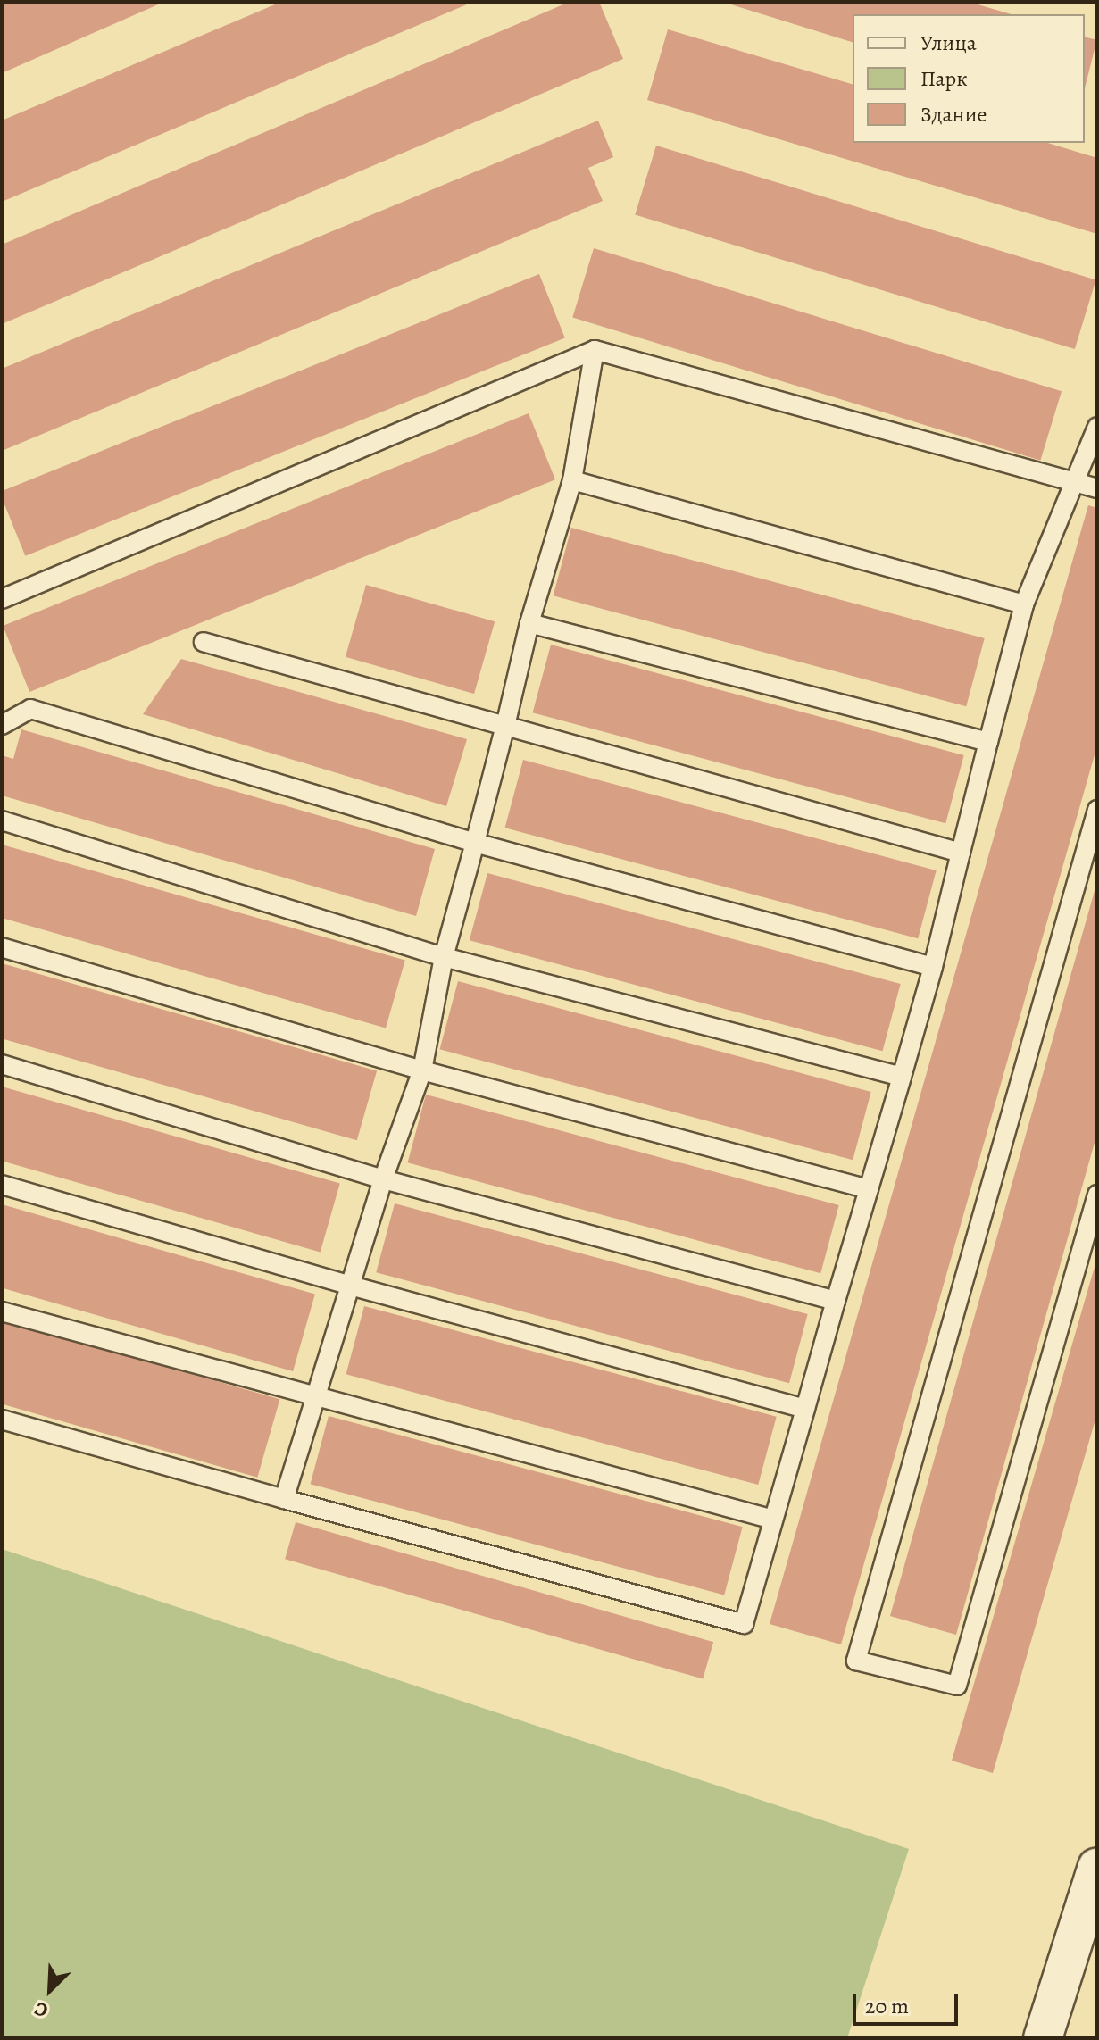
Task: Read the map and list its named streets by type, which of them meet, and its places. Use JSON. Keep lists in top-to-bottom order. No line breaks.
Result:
{"legend":["Улица","Парк","Здание"],"scale_bar":"20 m","north":"bottom left"}
